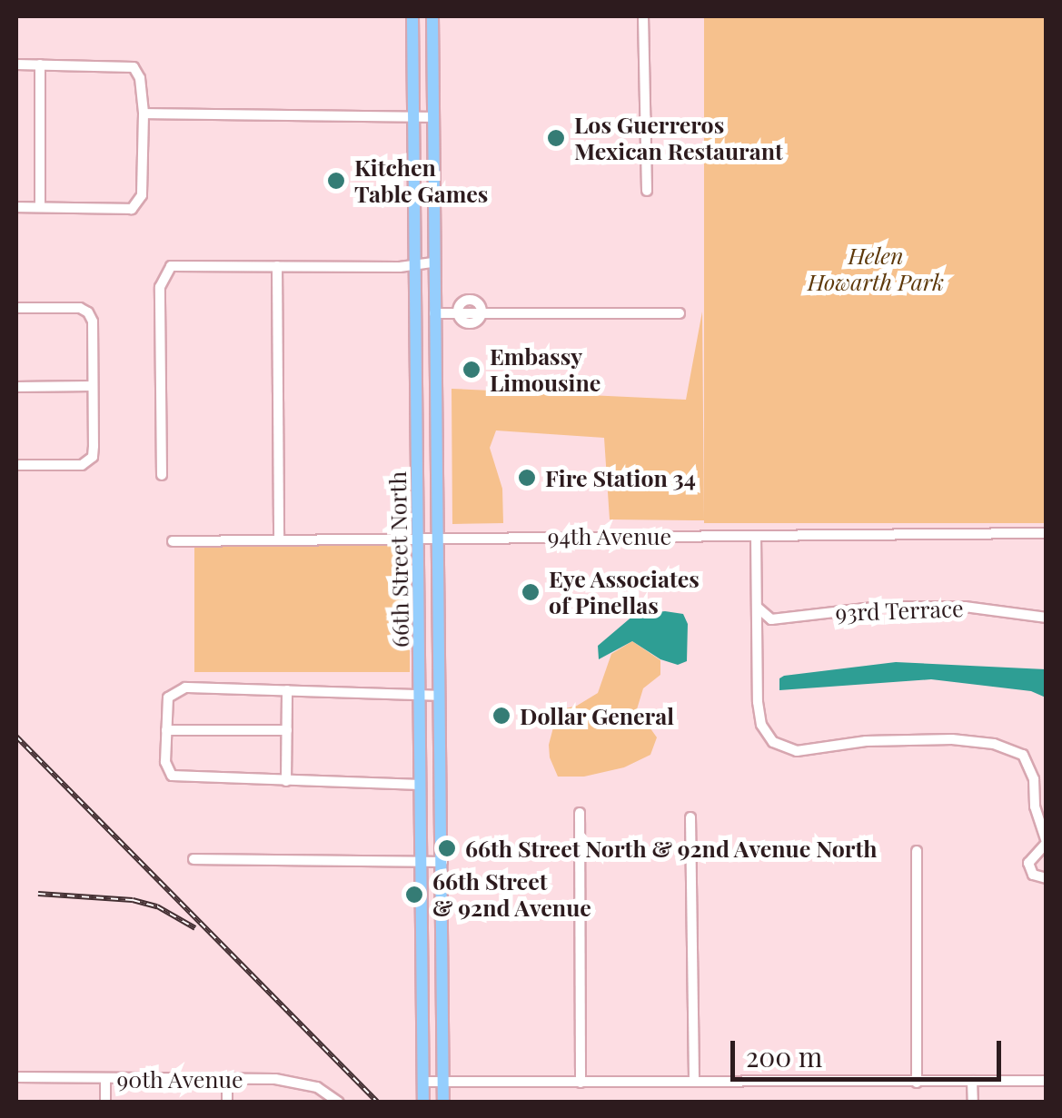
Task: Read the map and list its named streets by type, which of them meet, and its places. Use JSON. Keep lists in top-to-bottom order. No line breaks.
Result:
{"streets":{"main road":["66th Street North"],"street":["94th Avenue","93rd Terrace","90th Avenue"]},"crossings":[["94th Avenue","66th Street North"]],"parks":["Helen Howarth Park"],"places":["Los Guerreros Mexican Restaurant","Kitchen Table Games","Embassy Limousine","Fire Station 34","Eye Associates of Pinellas","Dollar General","66th Street North & 92nd Avenue North","66th Street & 92nd Avenue"],"scale_bar":"200 m"}
